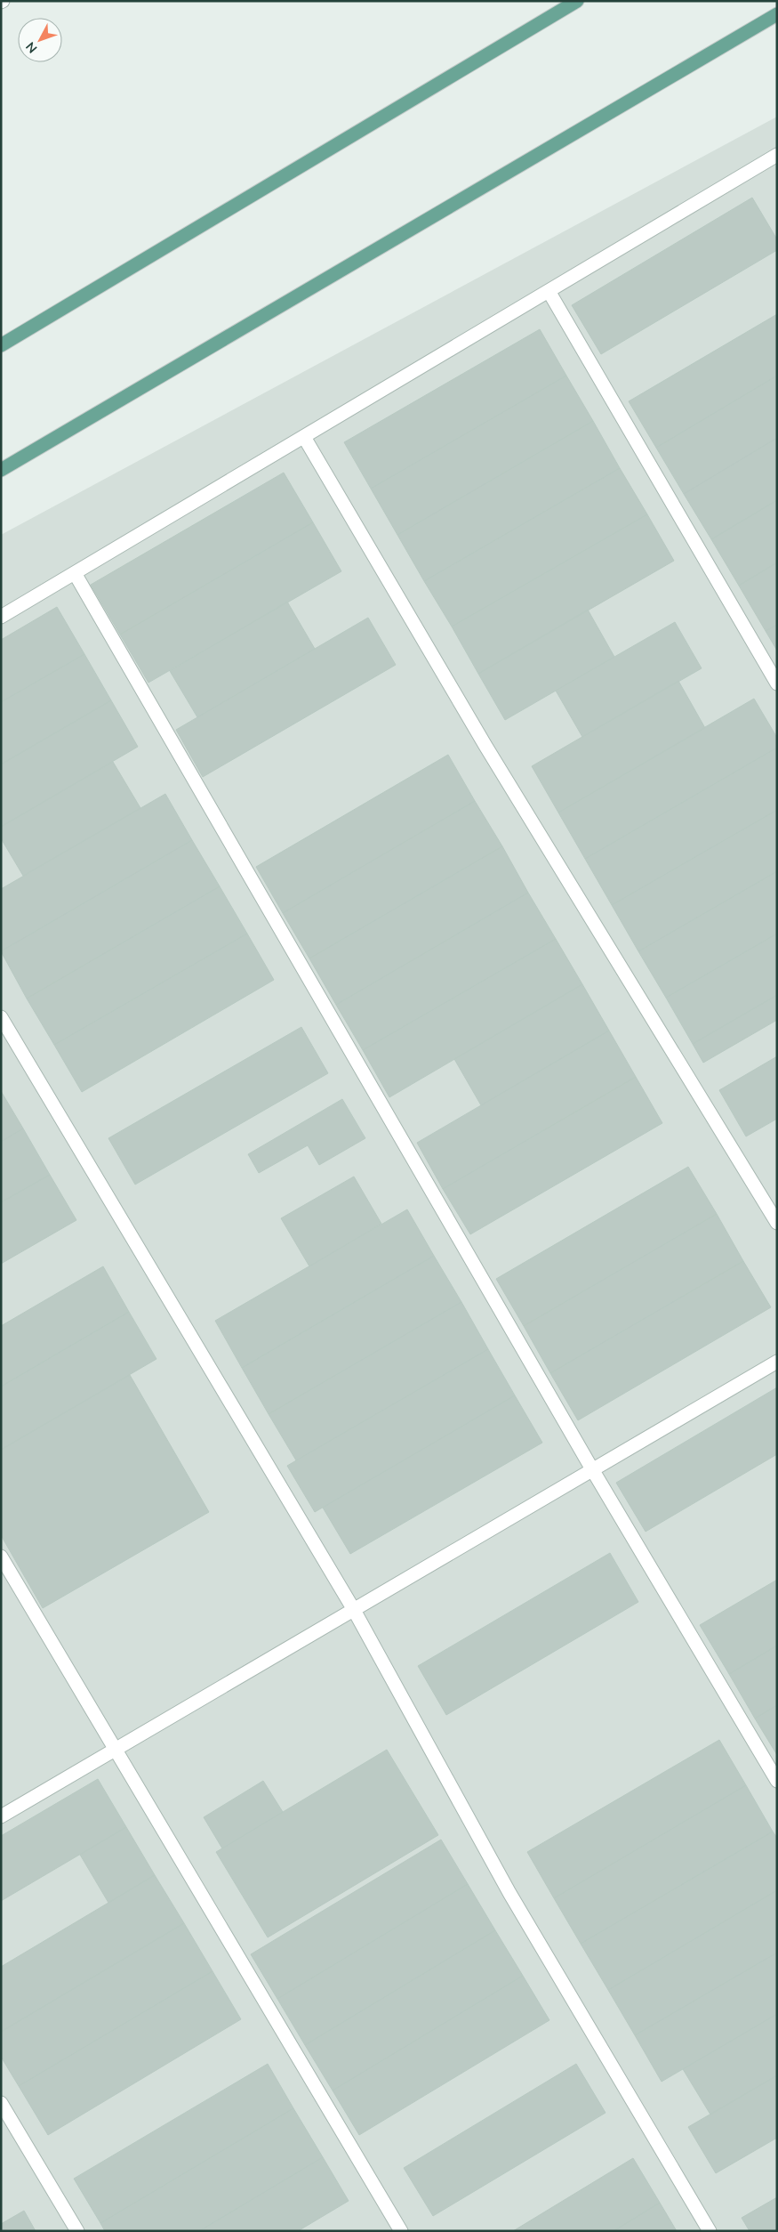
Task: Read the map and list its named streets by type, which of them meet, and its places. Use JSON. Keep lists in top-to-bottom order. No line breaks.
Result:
{"north":"bottom left"}
